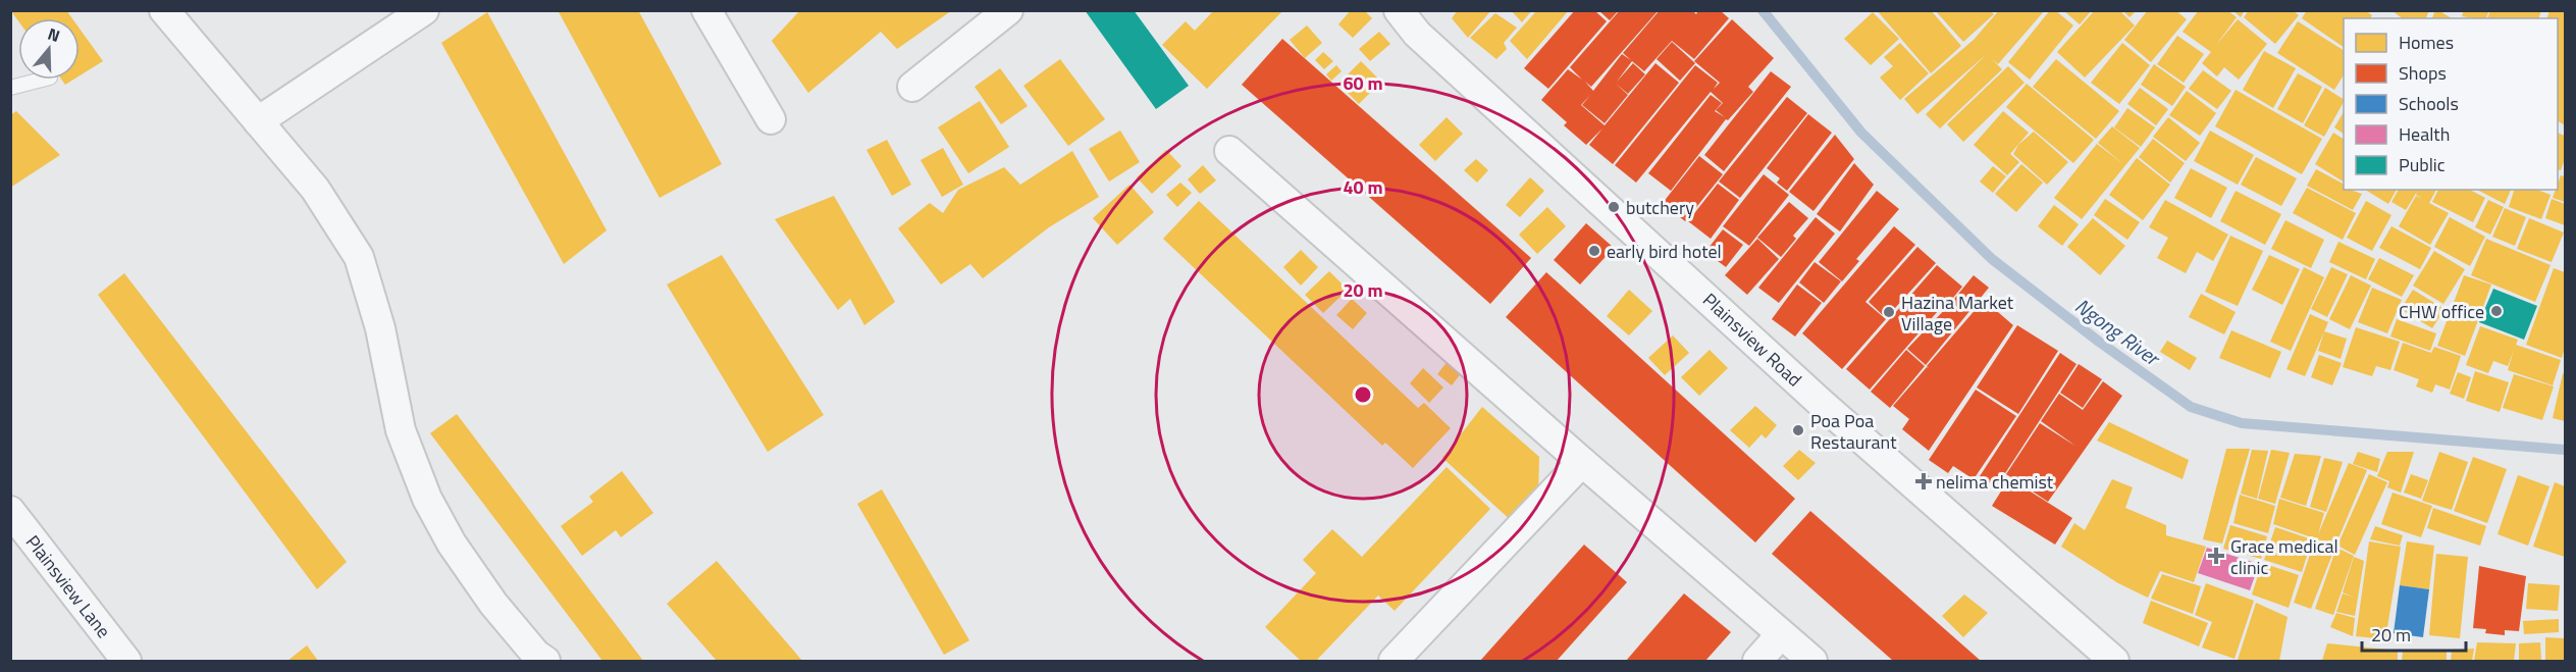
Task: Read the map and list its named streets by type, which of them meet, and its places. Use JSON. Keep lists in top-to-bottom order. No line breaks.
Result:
{"streets":{"street":["Plainsview Road","Plainsview Lane"]},"water":["Ngong River"],"places":{"other":["butchery","early bird hotel","CHW office","Hazina Market Village","Poa Poa Restaurant"],"health":["nelima chemist","Grace medical clinic"]},"legend":["Homes","Shops","Schools","Health","Public"],"scale_bar":"20 m","north":"top","rings":["60 m","40 m","20 m"]}
